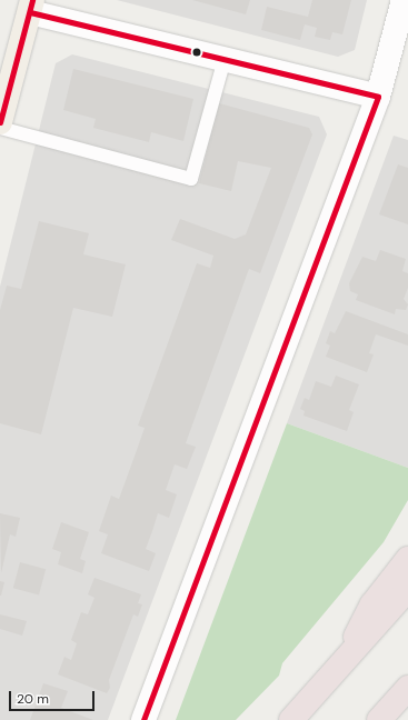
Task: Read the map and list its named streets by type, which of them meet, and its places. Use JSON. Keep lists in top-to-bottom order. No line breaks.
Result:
{"scale_bar":"20 m"}
